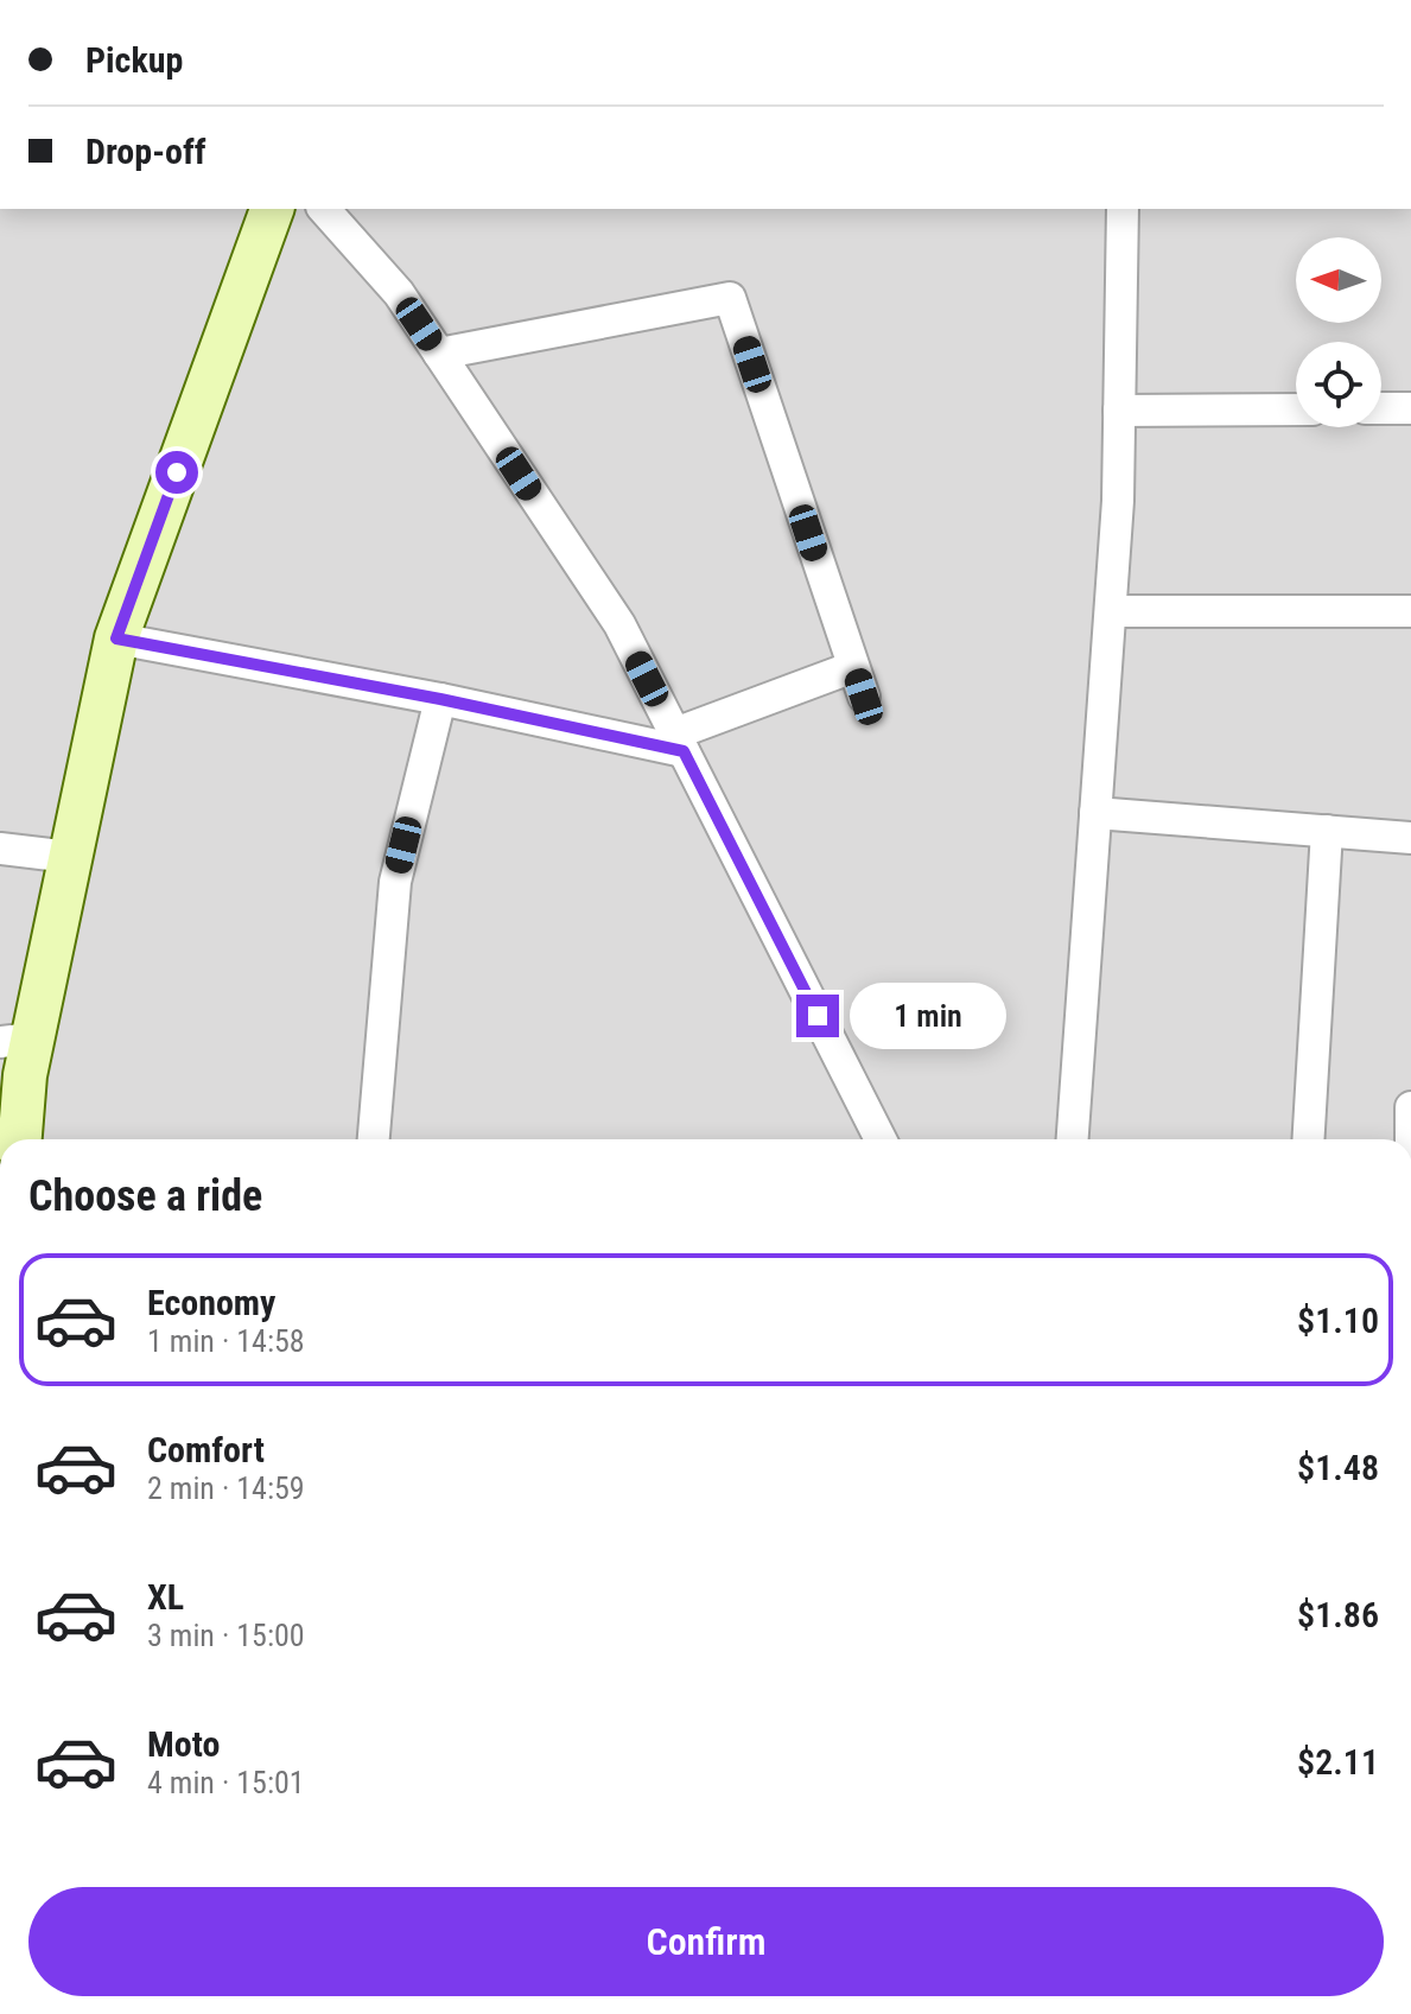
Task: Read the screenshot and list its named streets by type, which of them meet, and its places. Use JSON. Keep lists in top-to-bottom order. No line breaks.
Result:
{"north":"left","page":{"banner":["Pickup","Drop-off"],"bubble":"1 min","heading":"Choose a ride","list":[{"name":"Economy","note":"1 min · 14:58","value":"$1.10"},{"name":"Comfort","note":"2 min · 14:59","value":"$1.48"},{"name":"XL","note":"3 min · 15:00","value":"$1.86"},{"name":"Moto","note":"4 min · 15:01","value":"$2.11"}],"buttons":"Confirm"}}
